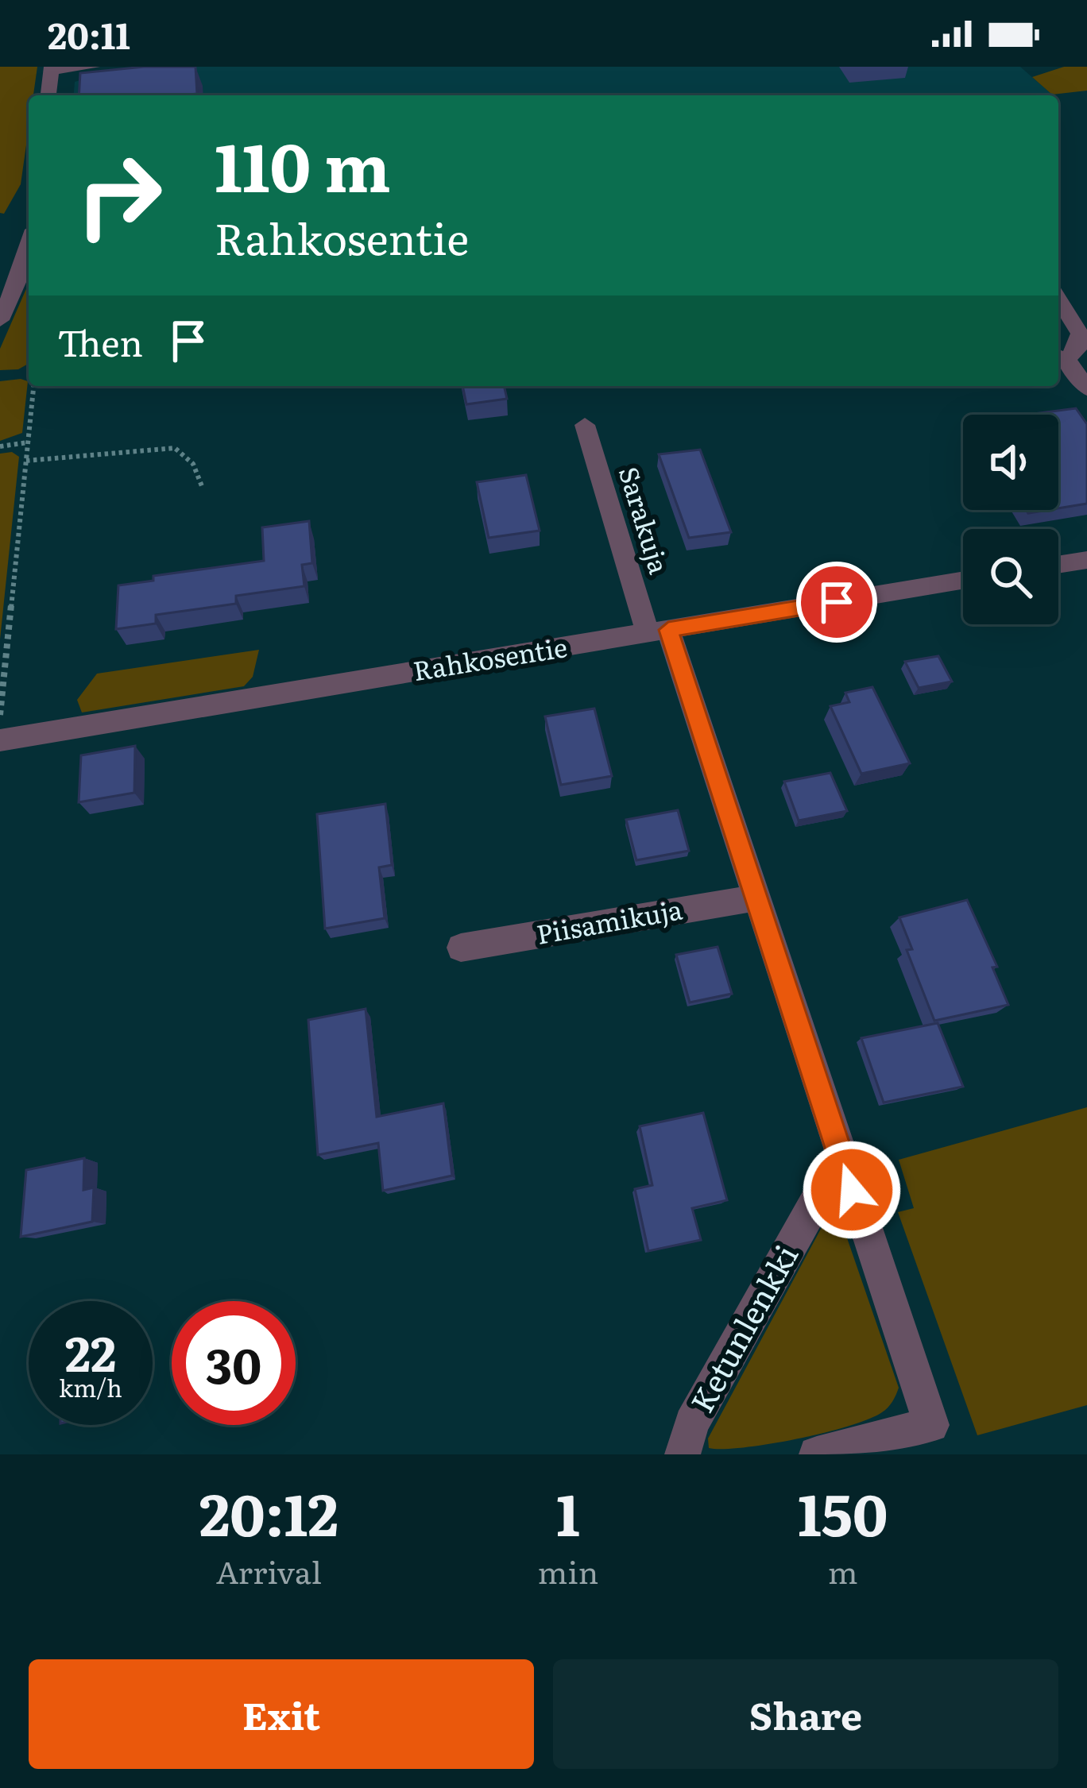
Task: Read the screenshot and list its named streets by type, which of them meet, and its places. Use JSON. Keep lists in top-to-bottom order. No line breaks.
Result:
{"streets":{"street":["Sarakuja","Rahkosentie","Piisamikuja","Ketunlenkki"]},"crossings":[["Sarakuja","Rahkosentie"]],"page":{"status":"20:11","turn":["110 m","Rahkosentie"],"then":"Then","speed":"22 km/h","limit":"30","eta":["20:12","Arrival","1","min","150","m"],"buttons":["Exit","Share"]}}
